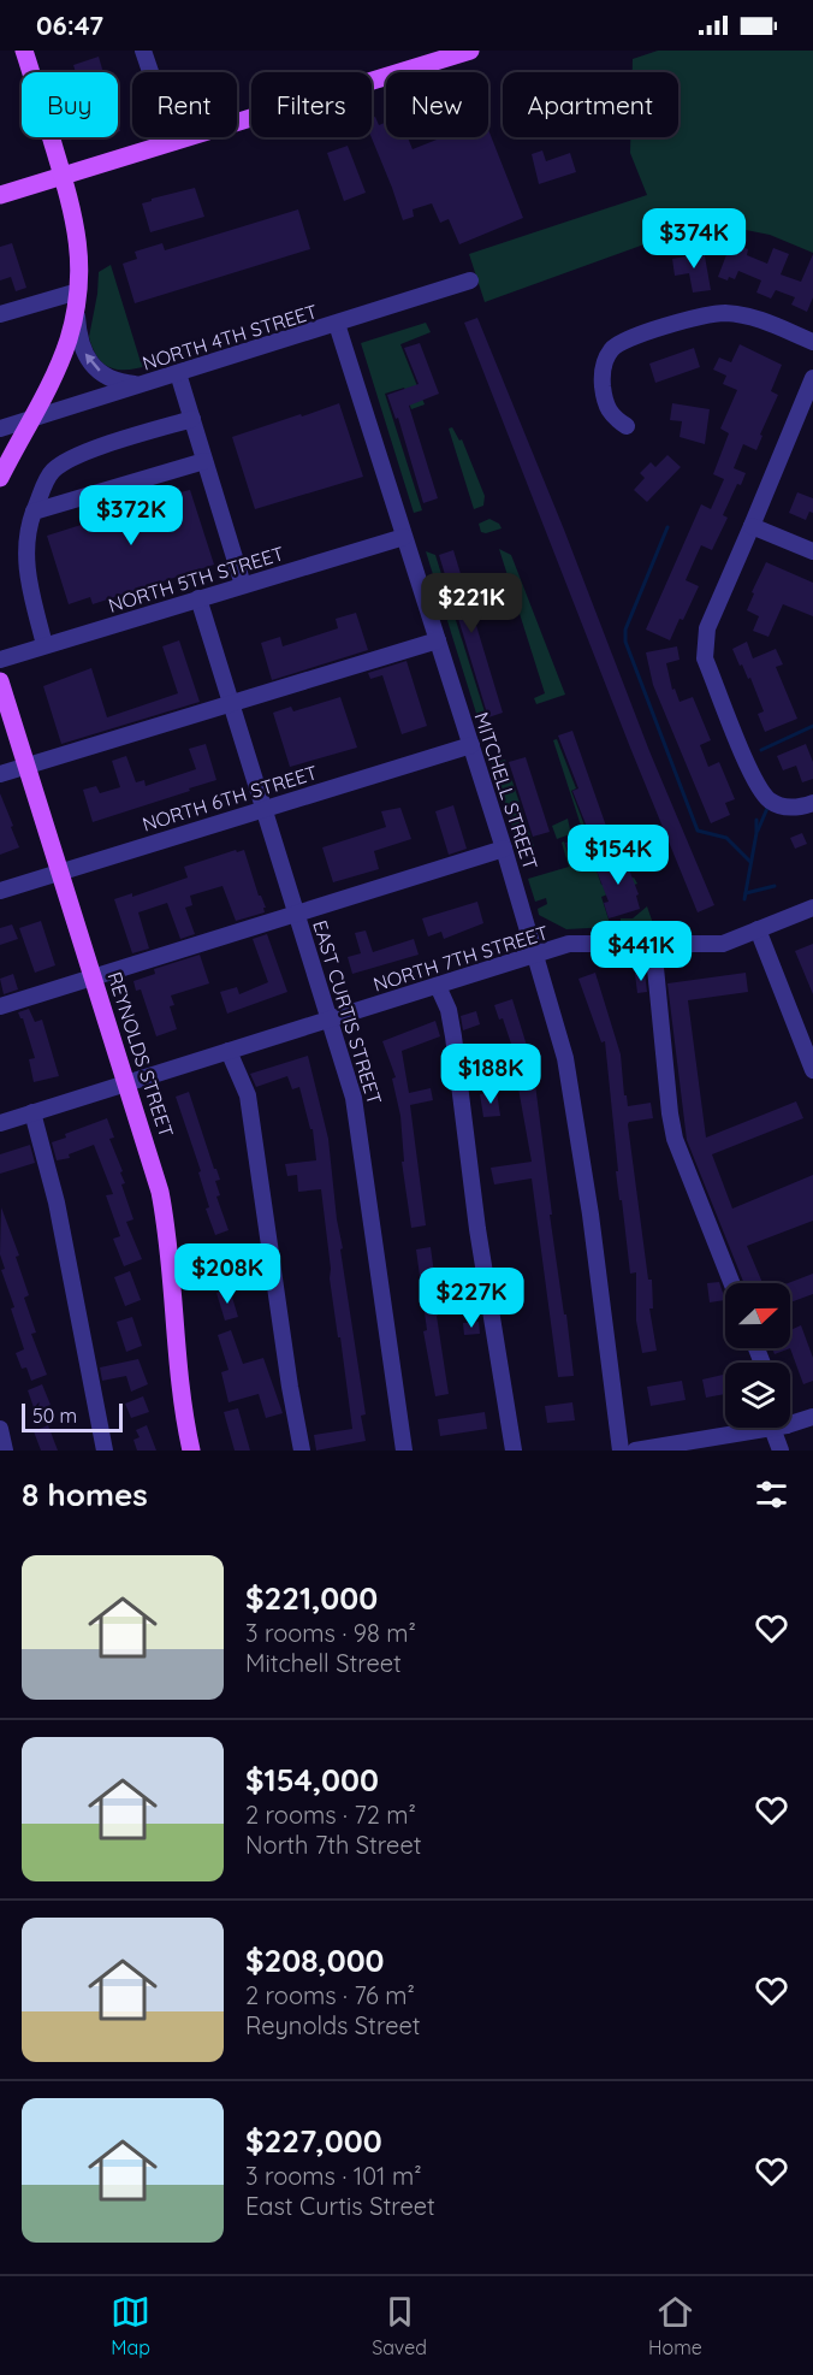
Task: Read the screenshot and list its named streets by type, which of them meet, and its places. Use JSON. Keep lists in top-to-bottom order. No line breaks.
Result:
{"streets":{"main road":["REYNOLDS STREET"],"street":["NORTH 4TH STREET","NORTH 5TH STREET","MITCHELL STREET","NORTH 6TH STREET","NORTH 7TH STREET","EAST CURTIS STREET"]},"crossings":[["NORTH 4TH STREET","MITCHELL STREET"],["NORTH 5TH STREET","MITCHELL STREET"],["NORTH 5TH STREET","EAST CURTIS STREET"],["MITCHELL STREET","NORTH 6TH STREET"],["MITCHELL STREET","NORTH 7TH STREET"],["NORTH 6TH STREET","EAST CURTIS STREET"],["NORTH 6TH STREET","REYNOLDS STREET"],["NORTH 7TH STREET","EAST CURTIS STREET"],["NORTH 7TH STREET","REYNOLDS STREET"]],"scale_bar":"50 m","north":"right","page":{"status":"06:47","chip":["Buy","Rent","Filters","New","Apartment"],"price":["$374K","$372K","$221K","$154K","$441K","$188K","$208K","$227K"],"scale":"50 m","heading":"8 homes","list":[{"name":"$221,000","note":"3 rooms · 98 m² · Mitchell Street"},{"name":"$154,000","note":"2 rooms · 72 m² · North 7th Street"},{"name":"$208,000","note":"2 rooms · 76 m² · Reynolds Street"},{"name":"$227,000","note":"3 rooms · 101 m² · East Curtis Street"}],"tabs":["Map","Saved","Home"]}}
